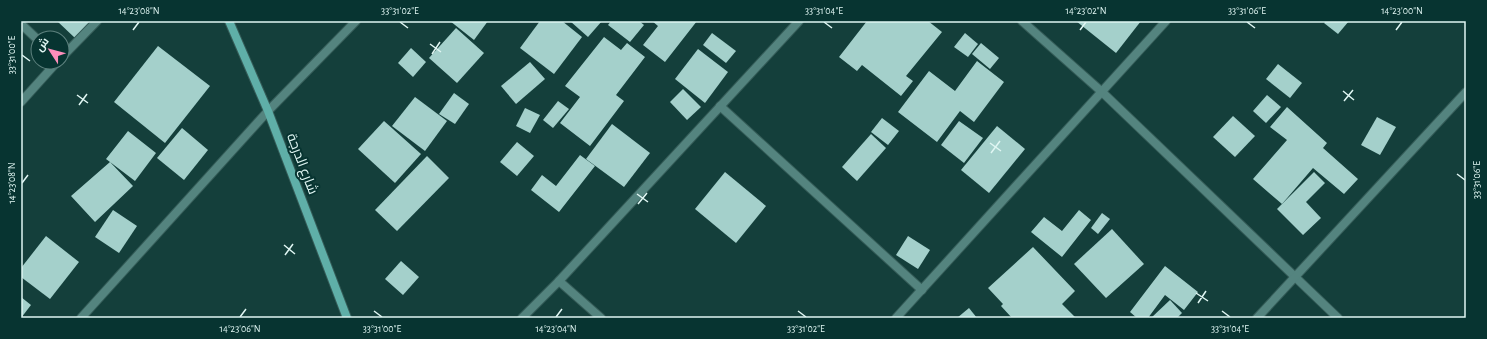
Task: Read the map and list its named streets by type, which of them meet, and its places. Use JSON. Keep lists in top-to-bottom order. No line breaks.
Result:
{"streets":{"street":["شارع الدرجة"]},"north":"top left","coordinates":["14°23'08\"N","33°31'02\"E","33°31'04\"E","14°23'02\"N","33°31'06\"E","14°23'00\"N","33°31'00\"E","14°23'06\"N","14°23'04\"N"]}
